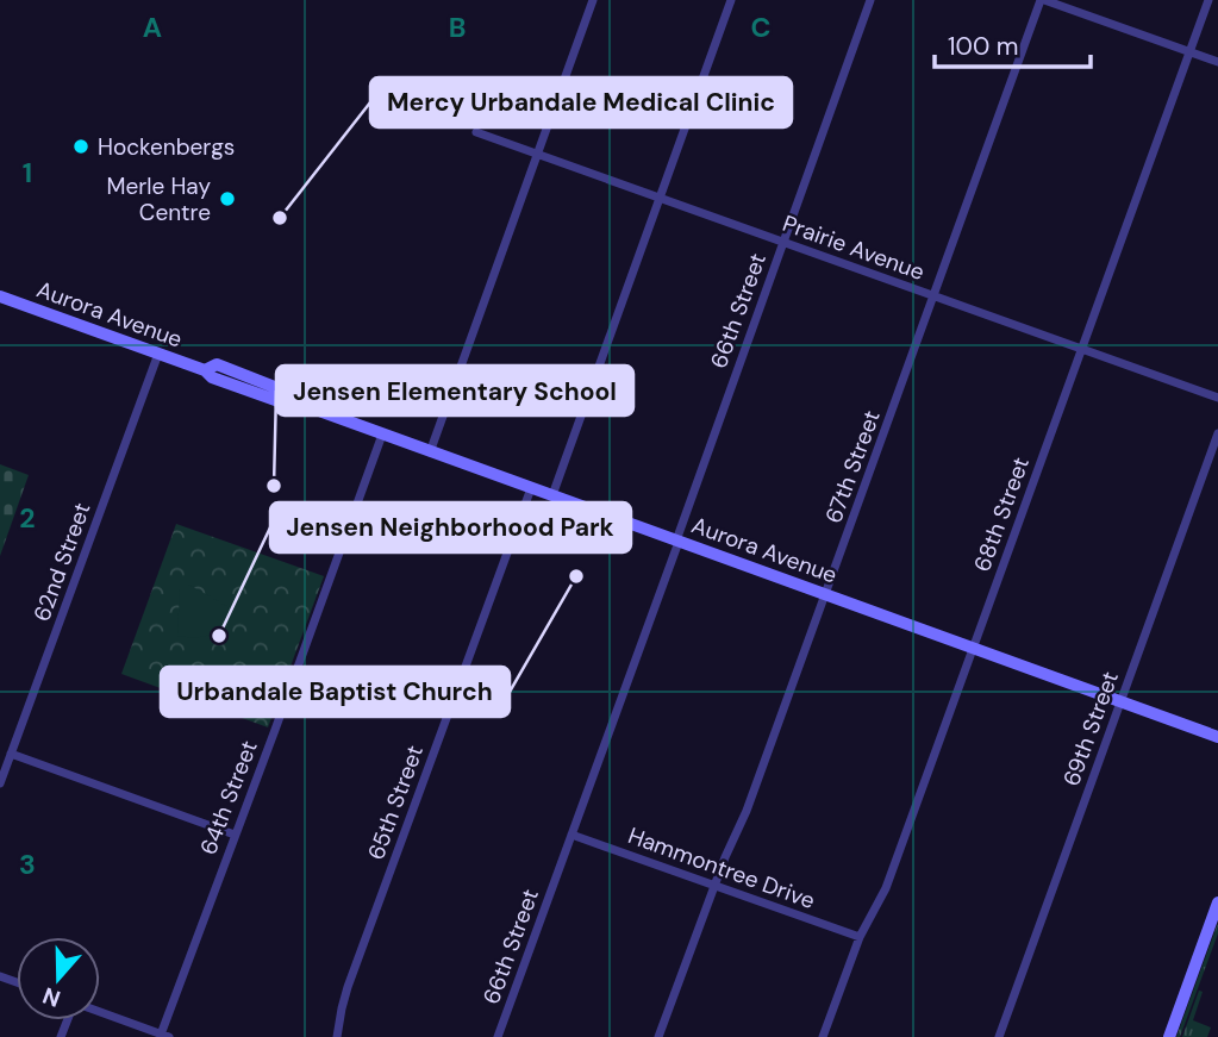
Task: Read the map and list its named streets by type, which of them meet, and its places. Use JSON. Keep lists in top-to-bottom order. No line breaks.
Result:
{"streets":{"street":["Prairie Avenue","66th Street","Aurora Avenue","67th Street","68th Street","62nd Street","69th Street","64th Street","65th Street","Hammontree Drive"]},"crossings":[["Prairie Avenue","66th Street"],["Prairie Avenue","67th Street"],["Prairie Avenue","68th Street"],["66th Street","Aurora Avenue"],["66th Street","Hammontree Drive"],["Aurora Avenue","67th Street"],["Aurora Avenue","68th Street"],["Aurora Avenue","62nd Street"],["Aurora Avenue","69th Street"],["Aurora Avenue","64th Street"],["Aurora Avenue","65th Street"],["67th Street","Hammontree Drive"],["68th Street","Hammontree Drive"]],"places":["Hockenbergs","Merle Hay Centre","Mercy Urbandale Medical Clinic","Jensen Elementary School","Urbandale Baptist Church","Jensen Neighborhood Park"],"scale_bar":"100 m","north":"bottom","grid":{"columns":["A","B","C"],"rows":["1","2","3"]}}
